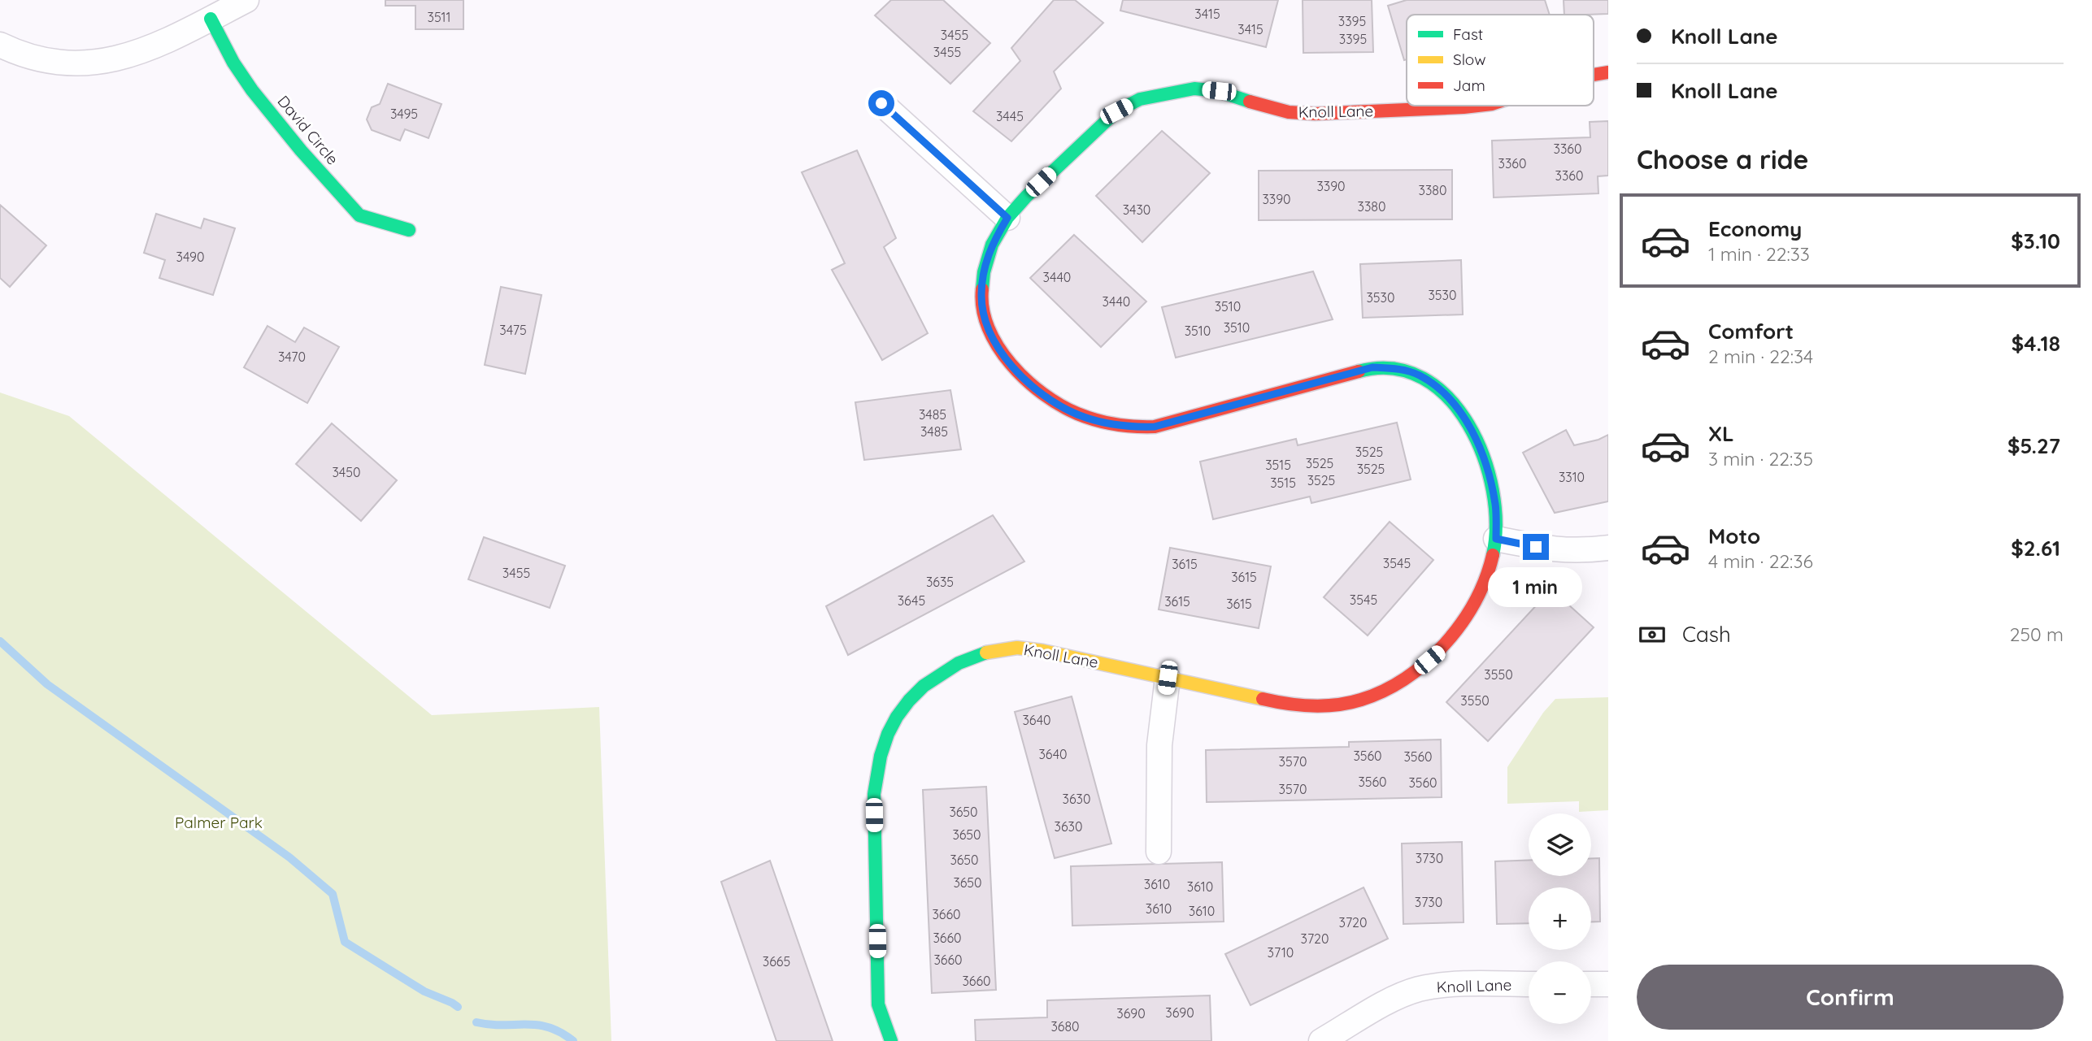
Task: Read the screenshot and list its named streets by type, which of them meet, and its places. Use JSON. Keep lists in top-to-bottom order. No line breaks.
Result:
{"streets":{"street":["Knoll Lane","David Circle"]},"parks":["Palmer Park"],"house_numbers":["3415","3511","3395","3415","3455","3395","3455","3495","3445","3360","3360","3360","3390","3380","3390","3380","3430","3490","3440","3530","3530","3440","3510","3510","3475","3510","3470","3485","3485","3525","3525","3515","3525","3450","3310","3525","3515","3545","3615","3455","3615","3635","3545","3645","3615","3615","3550","3550","3640","3640","3560","3560","3570","3560","3560","3570","3630","3650","3630","3650","3730","3650","3650","3610","3610","3730","3610","3610","3660","3720","3660","3720","3710","3660","3665","3660","3690","3690","3680"],"legend":["Fast","Slow","Jam"],"page":{"banner":["Knoll Lane","Knoll Lane"],"heading":"Choose a ride","list":[{"name":"Economy","note":"1 min · 22:33","value":"$3.10"},{"name":"Comfort","note":"2 min · 22:34","value":"$4.18"},{"name":"XL","note":"3 min · 22:35","value":"$5.27"},{"name":"Moto","note":"4 min · 22:36","value":"$2.61"}],"bubble":"1 min","pay":["Cash","250 m"],"map_buttons":["+","−"],"buttons":"Confirm"}}
